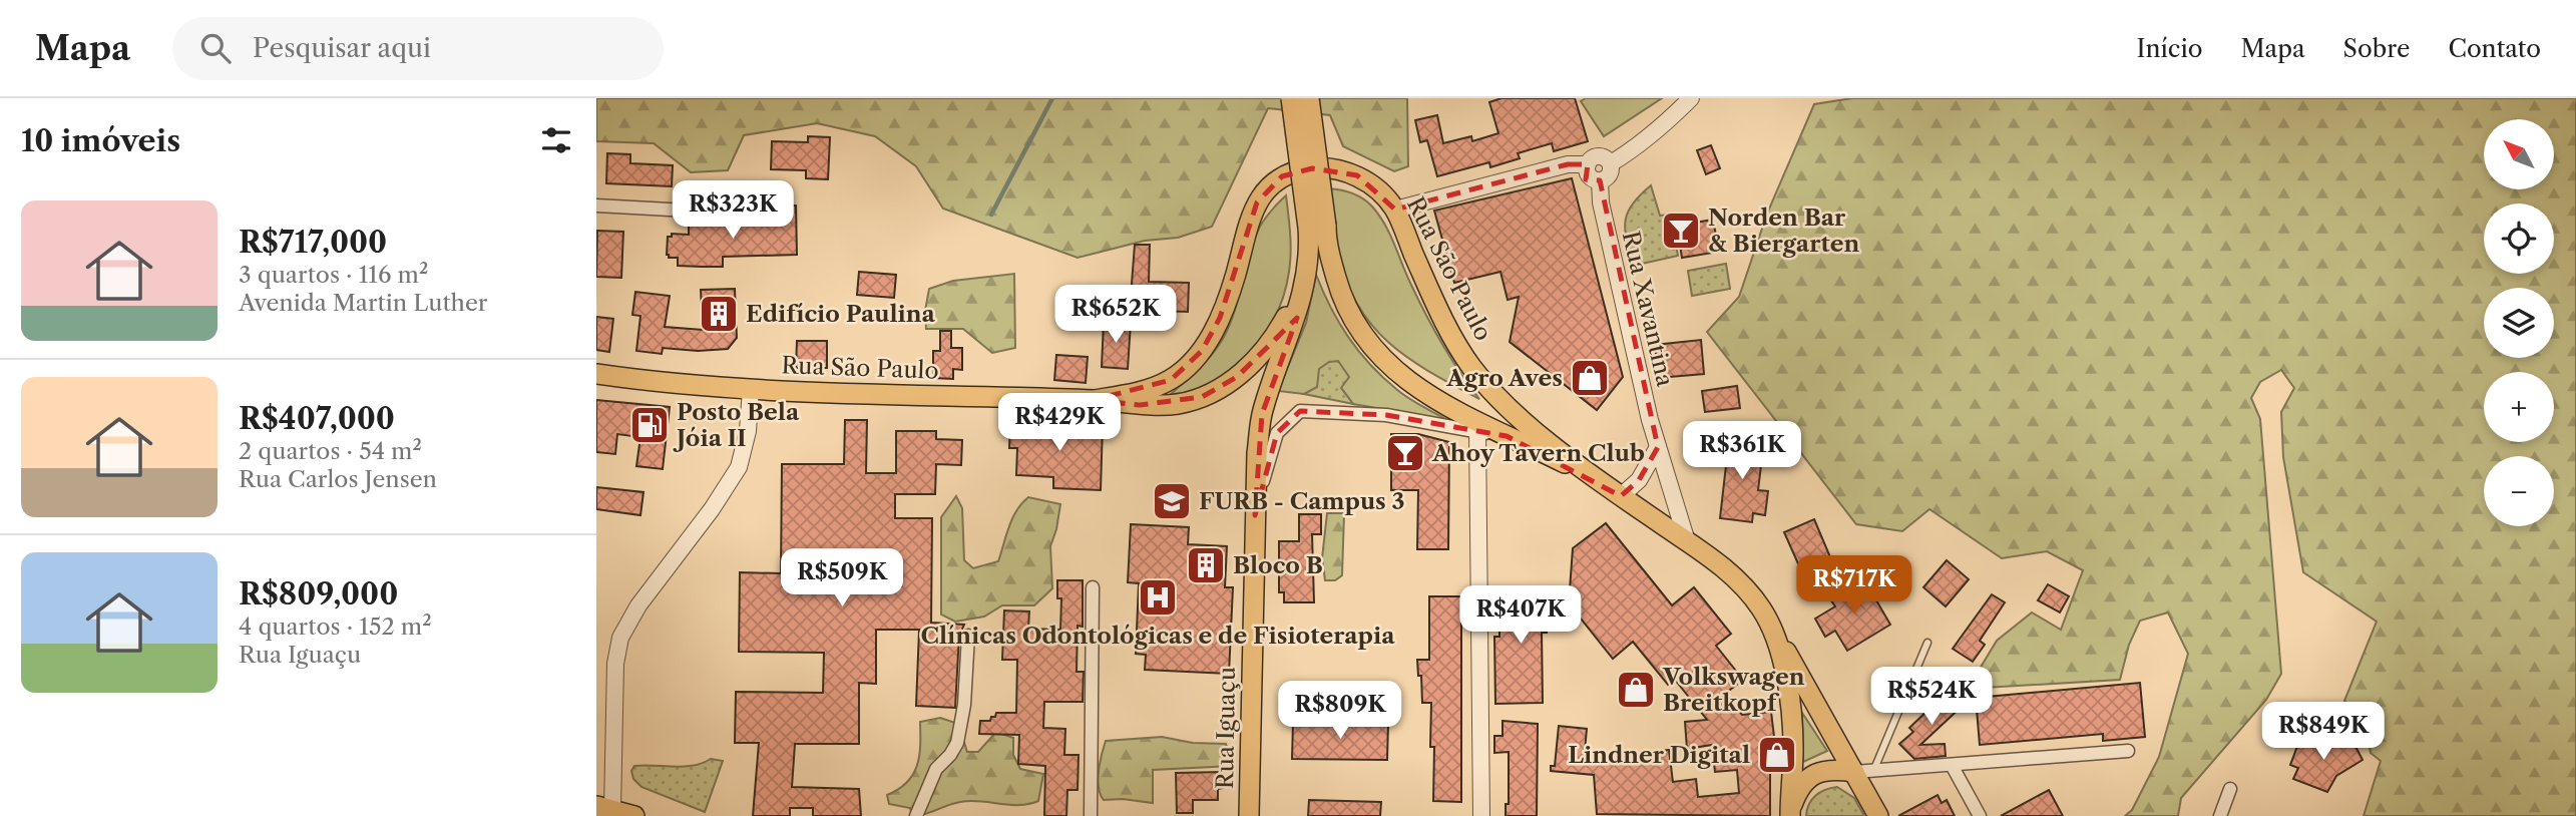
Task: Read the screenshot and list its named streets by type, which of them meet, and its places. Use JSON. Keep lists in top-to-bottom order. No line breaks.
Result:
{"streets":{"main road":["Rua São Paulo","Rua Iguaçu"],"street":["Rua Xavantina"]},"crossings":[["Rua São Paulo","Rua Xavantina"]],"places":{"bar":["Norden Bar & Biergarten","Ahoy Tavern Club"],"building":["Edifício Paulina","Bloco B"],"shop":["Agro Aves","Volkswagen Breitkopf","Lindner Digital"],"fuel station":["Posto Bela Jóia II"],"school or university":["FURB - Campus 3"],"hospital":["Clínicas Odontológicas e de Fisioterapia"]},"north":"top left","page":{"header":"Mapa","search":"Pesquisar aqui","nav":["Início","Mapa","Sobre","Contato"],"heading":"10 imóveis","map_buttons":["+","−"],"price":["R$323K","R$652K","R$429K","R$361K","R$509K","R$717K","R$407K","R$524K","R$809K","R$849K"],"list":[{"name":"R$717,000","note":"3 quartos · 116 m² · Avenida Martin Luther"},{"name":"R$407,000","note":"2 quartos · 54 m² · Rua Carlos Jensen"},{"name":"R$809,000","note":"4 quartos · 152 m² · Rua Iguaçu"}]}}
